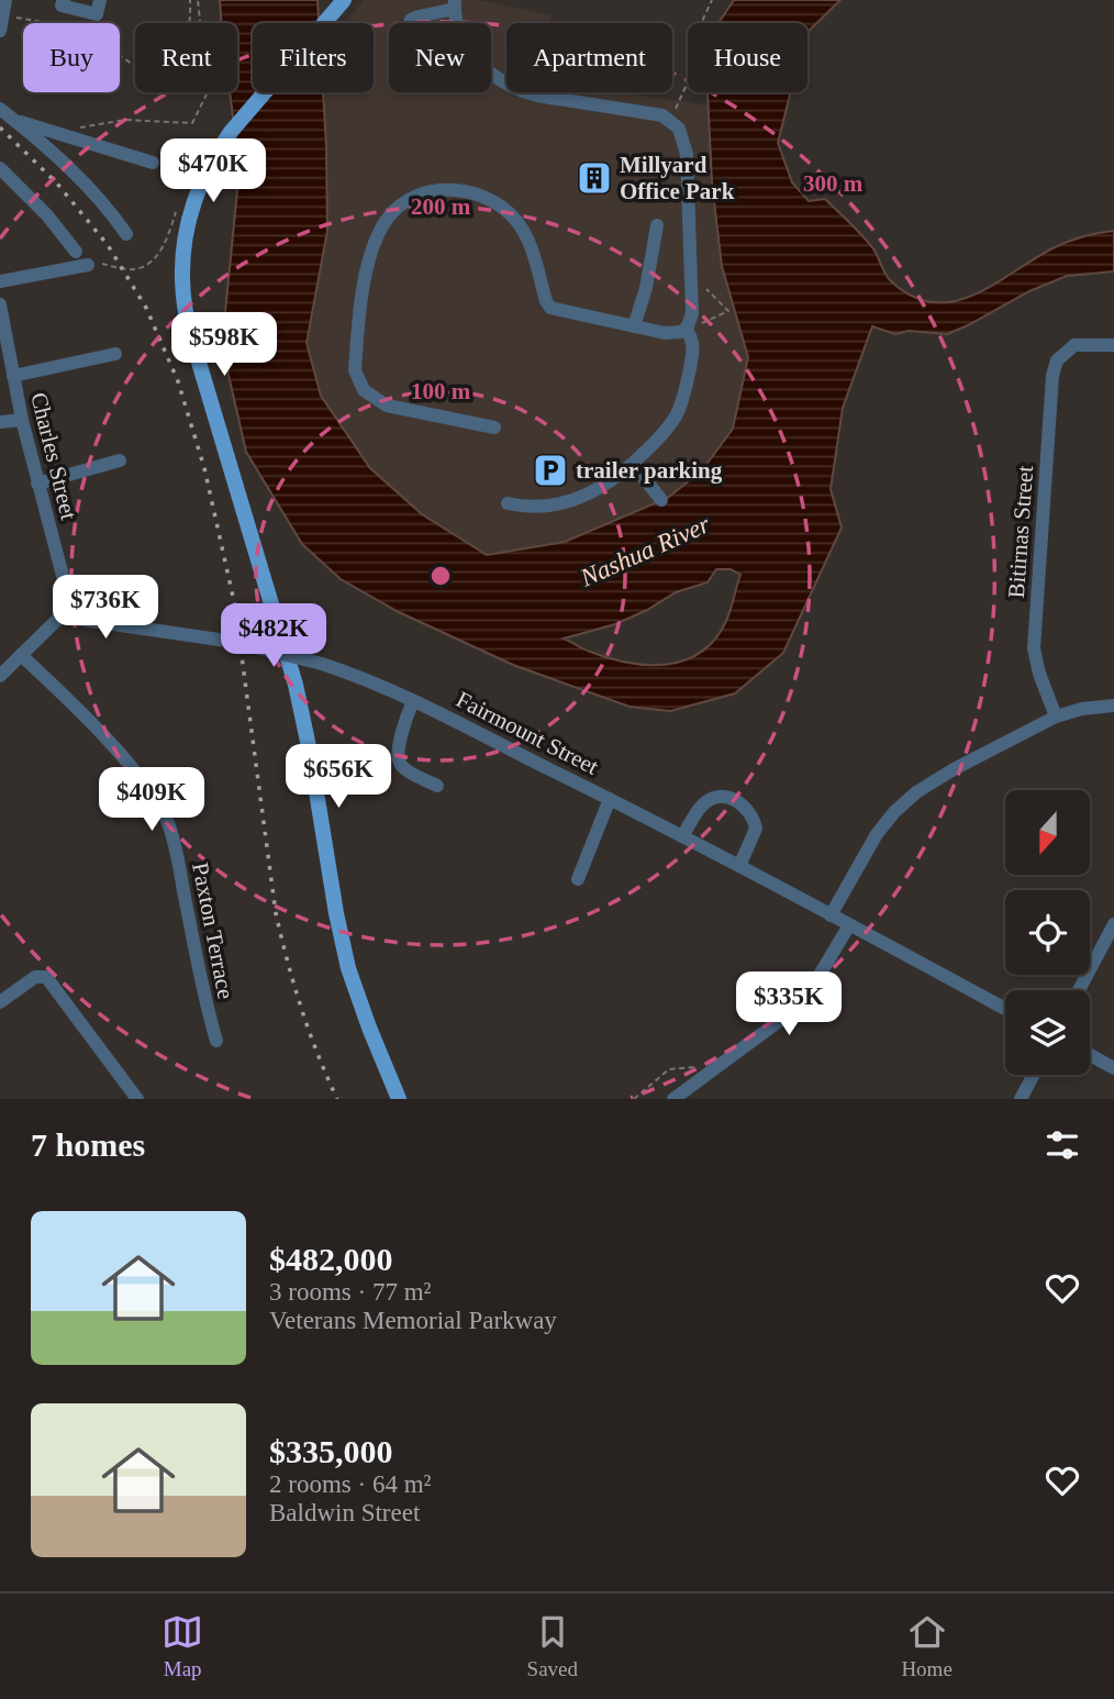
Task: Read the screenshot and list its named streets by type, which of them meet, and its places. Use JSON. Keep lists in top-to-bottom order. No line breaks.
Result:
{"streets":{"street":["Charles Street","Bitirnas Street","Fairmount Street","Paxton Terrace"]},"crossings":[["Charles Street","Fairmount Street"]],"water":["Nashua River"],"places":{"building":["Millyard Office Park"],"parking":["trailer parking"]},"north":"bottom","page":{"chip":["Buy","Rent","Filters","New","Apartment","House"],"price":["$470K","$598K","$736K","$482K","$656K","$409K","$335K"],"heading":"7 homes","list":[{"name":"$482,000","note":"3 rooms · 77 m² · Veterans Memorial Parkway"},{"name":"$335,000","note":"2 rooms · 64 m² · Baldwin Street"}],"tabs":["Map","Saved","Home"]},"rings":["300 m","200 m","100 m"]}
